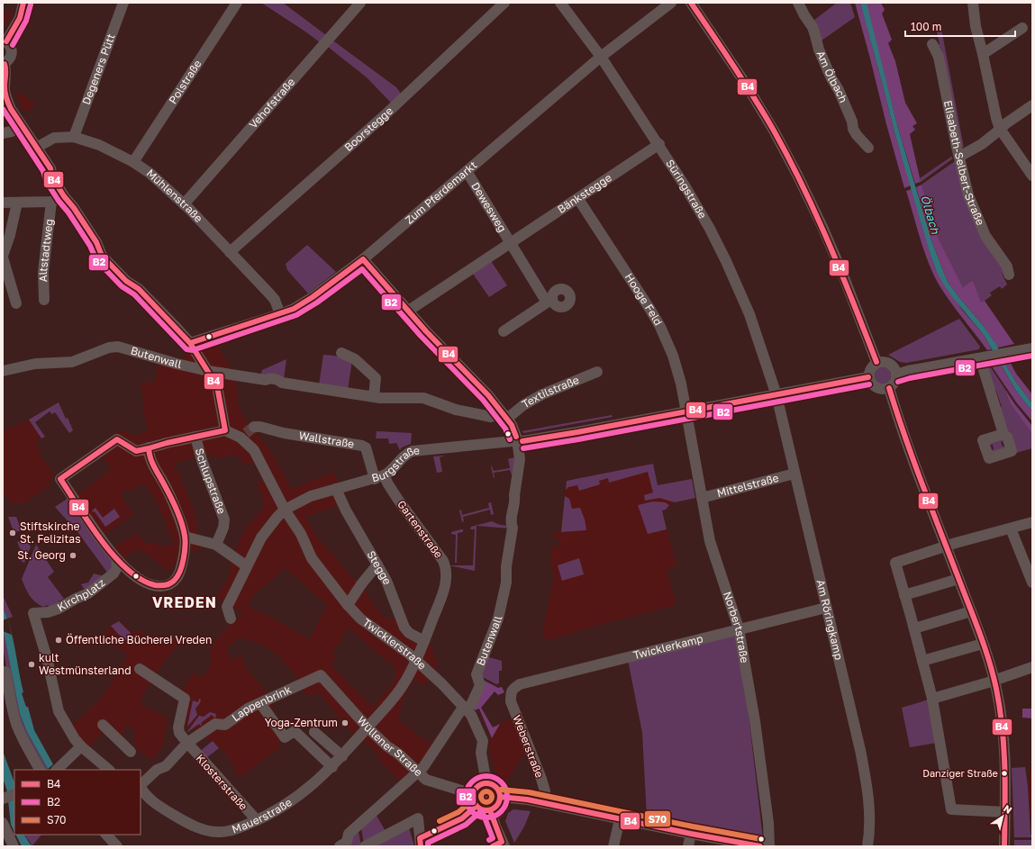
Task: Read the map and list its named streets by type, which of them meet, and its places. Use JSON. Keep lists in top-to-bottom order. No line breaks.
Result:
{"streets":{"street":["Degeners Pütt","Am Ölbach","Polstraße","Vehofstraße","Boorstegge","Elisabeth-Selbert-Straße","Süringstraße","Zum Pferdemarkt","Bänkstegge","Mühlenstraße","Dewesweg","Altstadtweg","Hooge Feld","Butenwall","Textilstraße","Wallstraße","Burgstraße","Schlupstraße","Mittelstraße","Gartenstraße","Stegge","Kirchplatz","Am Röringkamp","Norbertstraße","Twicklerstraße","Twicklerkamp","Lappenbrink","Wüllener Straße","Weberstraße","Klosterstraße","Mauerstraße"]},"crossings":[["Degeners Pütt","Mühlenstraße"],["Polstraße","Mühlenstraße"],["Vehofstraße","Mühlenstraße"],["Boorstegge","Mühlenstraße"],["Süringstraße","Zum Pferdemarkt"],["Süringstraße","Bänkstegge"],["Süringstraße","Burgstraße"],["Süringstraße","Am Röringkamp"],["Zum Pferdemarkt","Mühlenstraße"],["Zum Pferdemarkt","Dewesweg"],["Bänkstegge","Dewesweg"],["Bänkstegge","Hooge Feld"],["Hooge Feld","Burgstraße"],["Hooge Feld","Norbertstraße"],["Butenwall","Textilstraße"],["Butenwall","Burgstraße"],["Butenwall","Twicklerstraße"],["Butenwall","Wüllener Straße"],["Wallstraße","Burgstraße"],["Wallstraße","Gartenstraße"],["Wallstraße","Twicklerstraße"],["Burgstraße","Gartenstraße"],["Burgstraße","Stegge"],["Burgstraße","Am Röringkamp"],["Burgstraße","Norbertstraße"],["Burgstraße","Twicklerstraße"],["Mittelstraße","Am Röringkamp"],["Mittelstraße","Norbertstraße"],["Gartenstraße","Stegge"],["Gartenstraße","Twicklerstraße"],["Gartenstraße","Mauerstraße"],["Am Röringkamp","Twicklerkamp"],["Norbertstraße","Twicklerkamp"],["Twicklerstraße","Wüllener Straße"],["Twicklerstraße","Mauerstraße"],["Twicklerkamp","Weberstraße"],["Lappenbrink","Wüllener Straße"],["Lappenbrink","Klosterstraße"],["Wüllener Straße","Mauerstraße"],["Klosterstraße","Mauerstraße"]],"districts":["VREDEN"],"water":["Ölbach"],"places":["Stiftskirche St. Felizitas","St. Georg","Öffentliche Bücherei Vreden","kult Westmünsterland","Yoga-Zentrum","Danziger Straße"],"lines":["transit line B4","transit line B2","transit line S70"],"legend":["B4","B2","S70"],"scale_bar":"100 m","north":"top right"}
